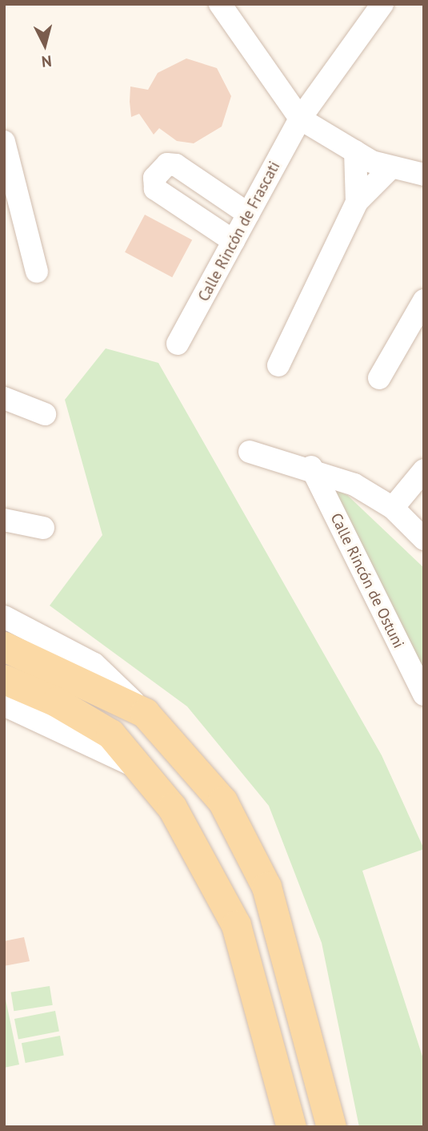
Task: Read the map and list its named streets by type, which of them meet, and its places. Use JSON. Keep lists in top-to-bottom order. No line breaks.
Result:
{"streets":{"street":["Calle Rincón de Frascati","Calle Rincón de Ostuni"]},"north":"bottom"}
